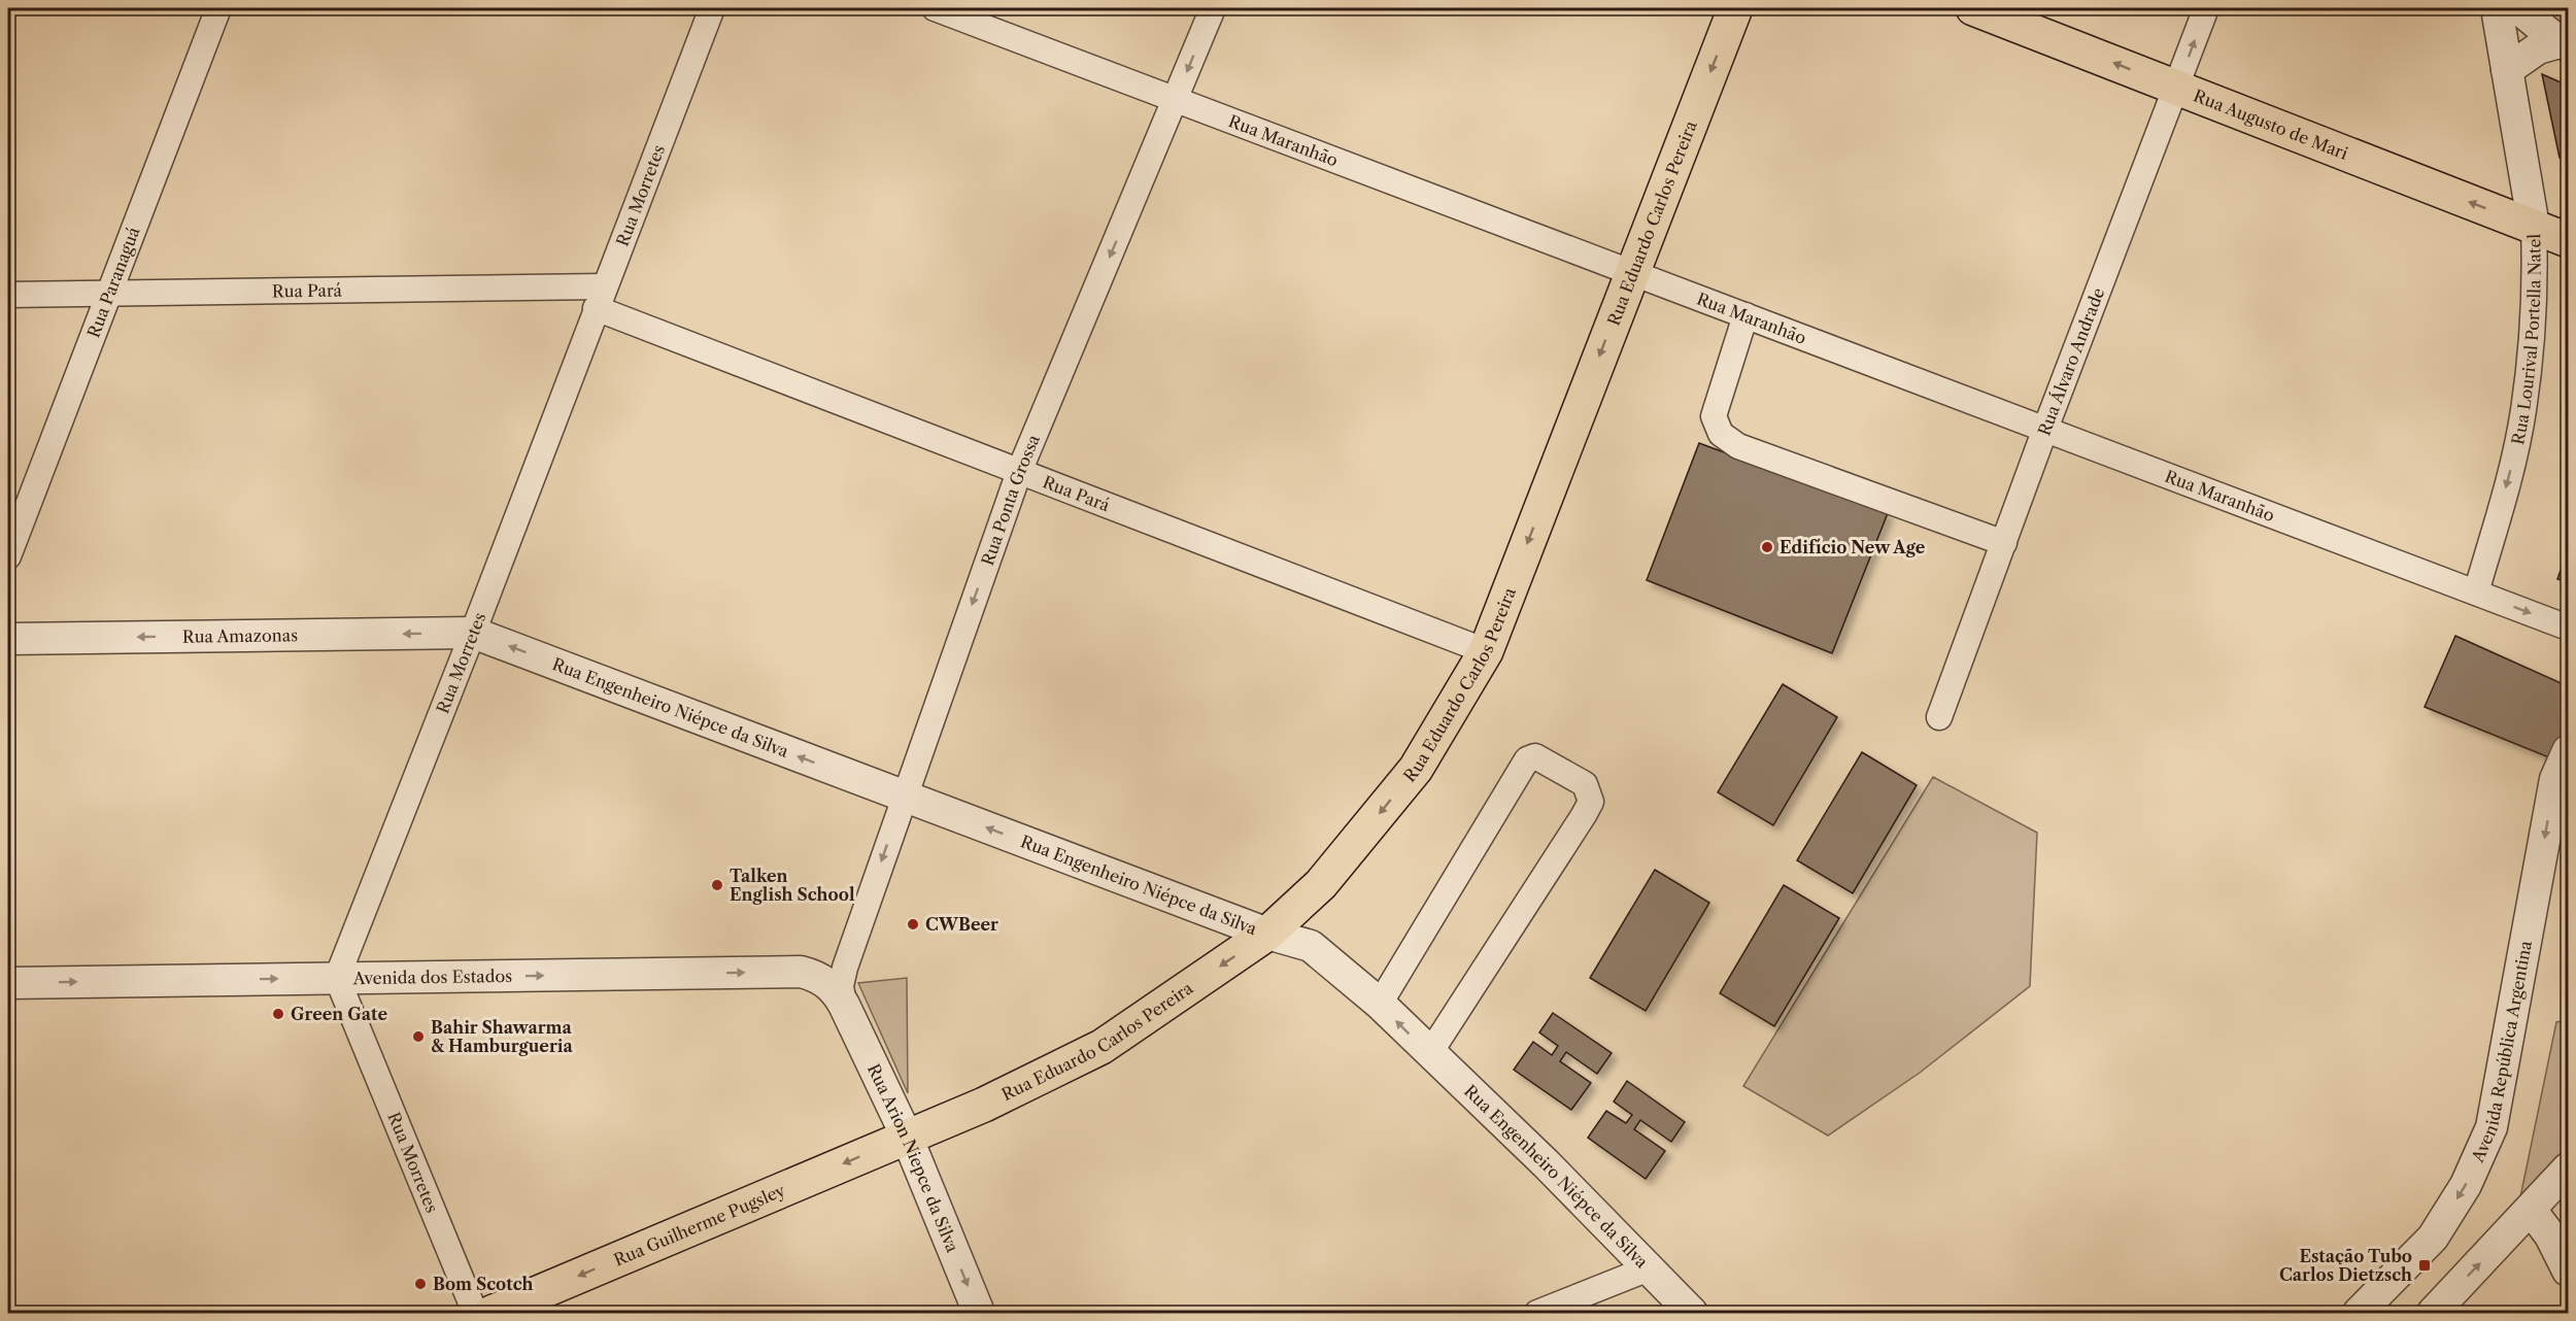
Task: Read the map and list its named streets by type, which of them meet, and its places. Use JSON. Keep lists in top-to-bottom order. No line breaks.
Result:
{"streets":{"main road":["Rua Augusto de Mari","Rua Eduardo Carlos Pereira","Rua Guilherme Pugsley"],"street":["Rua Maranhão","Rua Morretes","Rua Paranaguá","Rua Pará","Rua Lourival Portella Natel","Rua Álvaro Andrade","Rua Ponta Grossa","Rua Amazonas","Rua Engenheiro Niépce da Silva","Avenida dos Estados","Avenida República Argentina","Rua Arion Niepce da Silva"]},"crossings":[["Rua Augusto de Mari","Rua Lourival Portella Natel"],["Rua Augusto de Mari","Rua Álvaro Andrade"],["Rua Maranhão","Rua Eduardo Carlos Pereira"],["Rua Maranhão","Rua Lourival Portella Natel"],["Rua Maranhão","Rua Álvaro Andrade"],["Rua Maranhão","Rua Ponta Grossa"],["Rua Morretes","Rua Pará"],["Rua Morretes","Rua Amazonas"],["Rua Morretes","Rua Engenheiro Niépce da Silva"],["Rua Morretes","Avenida dos Estados"],["Rua Eduardo Carlos Pereira","Rua Pará"],["Rua Eduardo Carlos Pereira","Rua Engenheiro Niépce da Silva"],["Rua Eduardo Carlos Pereira","Rua Arion Niepce da Silva"],["Rua Eduardo Carlos Pereira","Rua Guilherme Pugsley"],["Rua Paranaguá","Rua Pará"],["Rua Pará","Rua Ponta Grossa"],["Rua Ponta Grossa","Rua Engenheiro Niépce da Silva"],["Rua Ponta Grossa","Avenida dos Estados"],["Rua Ponta Grossa","Rua Arion Niepce da Silva"],["Rua Amazonas","Rua Engenheiro Niépce da Silva"],["Avenida dos Estados","Rua Arion Niepce da Silva"],["Rua Arion Niepce da Silva","Rua Guilherme Pugsley"]],"one_way":["Rua Augusto de Mari","Rua Eduardo Carlos Pereira","Rua Lourival Portella Natel","Rua Ponta Grossa","Rua Amazonas","Rua Engenheiro Niépce da Silva","Avenida dos Estados","Rua Arion Niepce da Silva","Rua Guilherme Pugsley"],"places":{"other":["Edifício New Age","Talken English School","CWBeer","Green Gate","Bahir Shawarma & Hamburgueria","Bom Scotch"],"transit":["Estação Tubo Carlos Dietzsch"]}}
